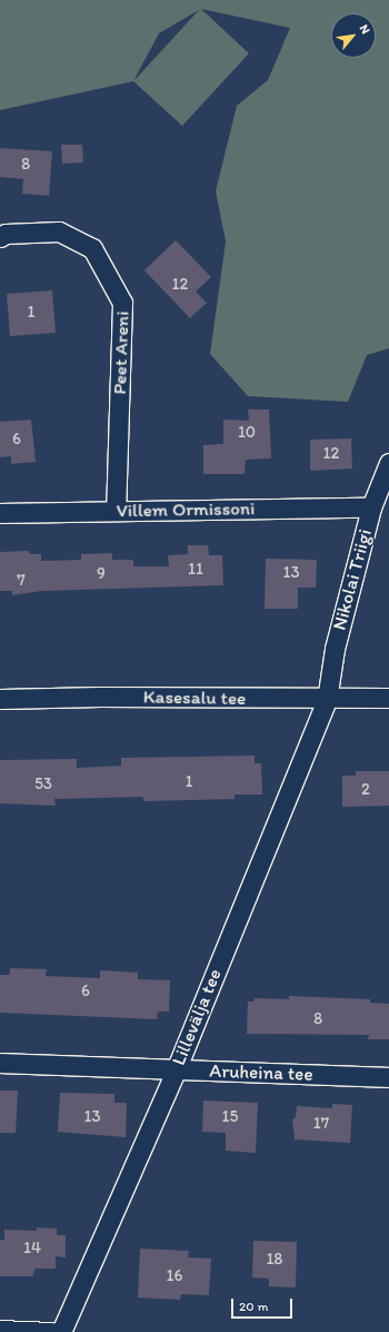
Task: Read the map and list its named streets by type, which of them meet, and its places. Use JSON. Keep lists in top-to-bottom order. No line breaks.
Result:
{"streets":{"street":["Peet Areni","Villem Ormissoni","Nikolai Triigi","Kasesalu tee","Lillevälja tee","Aruheina tee"]},"crossings":[["Peet Areni","Villem Ormissoni"],["Villem Ormissoni","Nikolai Triigi"],["Nikolai Triigi","Kasesalu tee"],["Nikolai Triigi","Lillevälja tee"],["Kasesalu tee","Lillevälja tee"],["Lillevälja tee","Aruheina tee"]],"house_numbers":["8","12","1","10","6","12","11","13","9","7","1","53","2","6","8","13","15","17","14","18","16"],"scale_bar":"20 m","north":"top right"}
